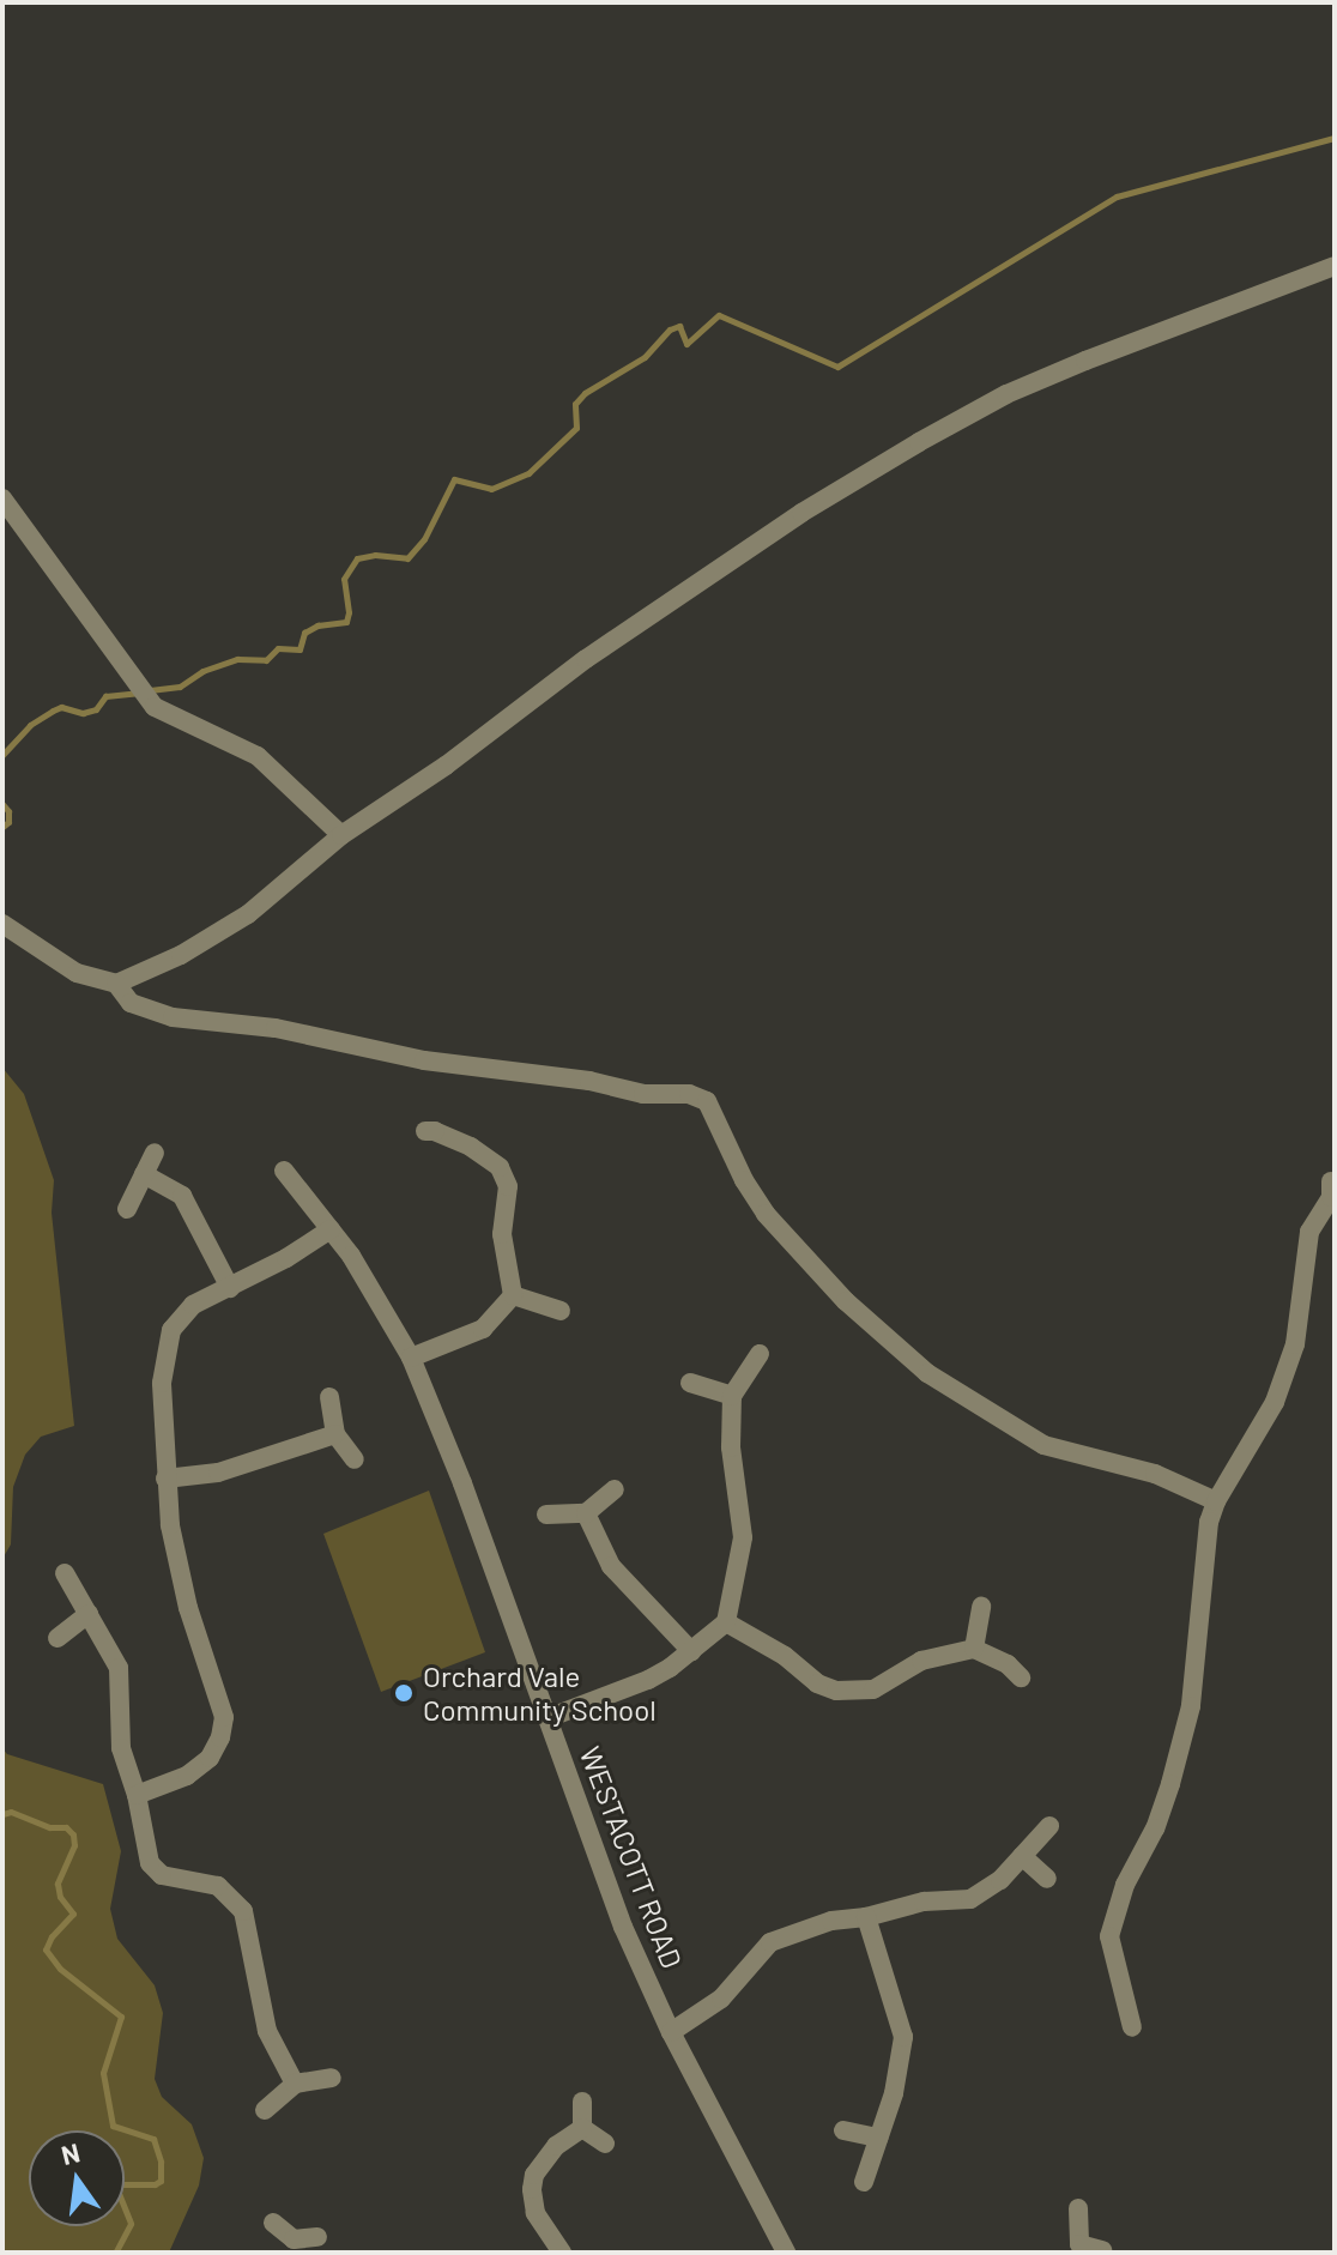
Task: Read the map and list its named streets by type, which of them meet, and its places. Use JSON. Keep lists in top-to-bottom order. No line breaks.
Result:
{"streets":{"street":["WESTACOTT ROAD"]},"places":["Orchard Vale Community School"],"north":"top"}
